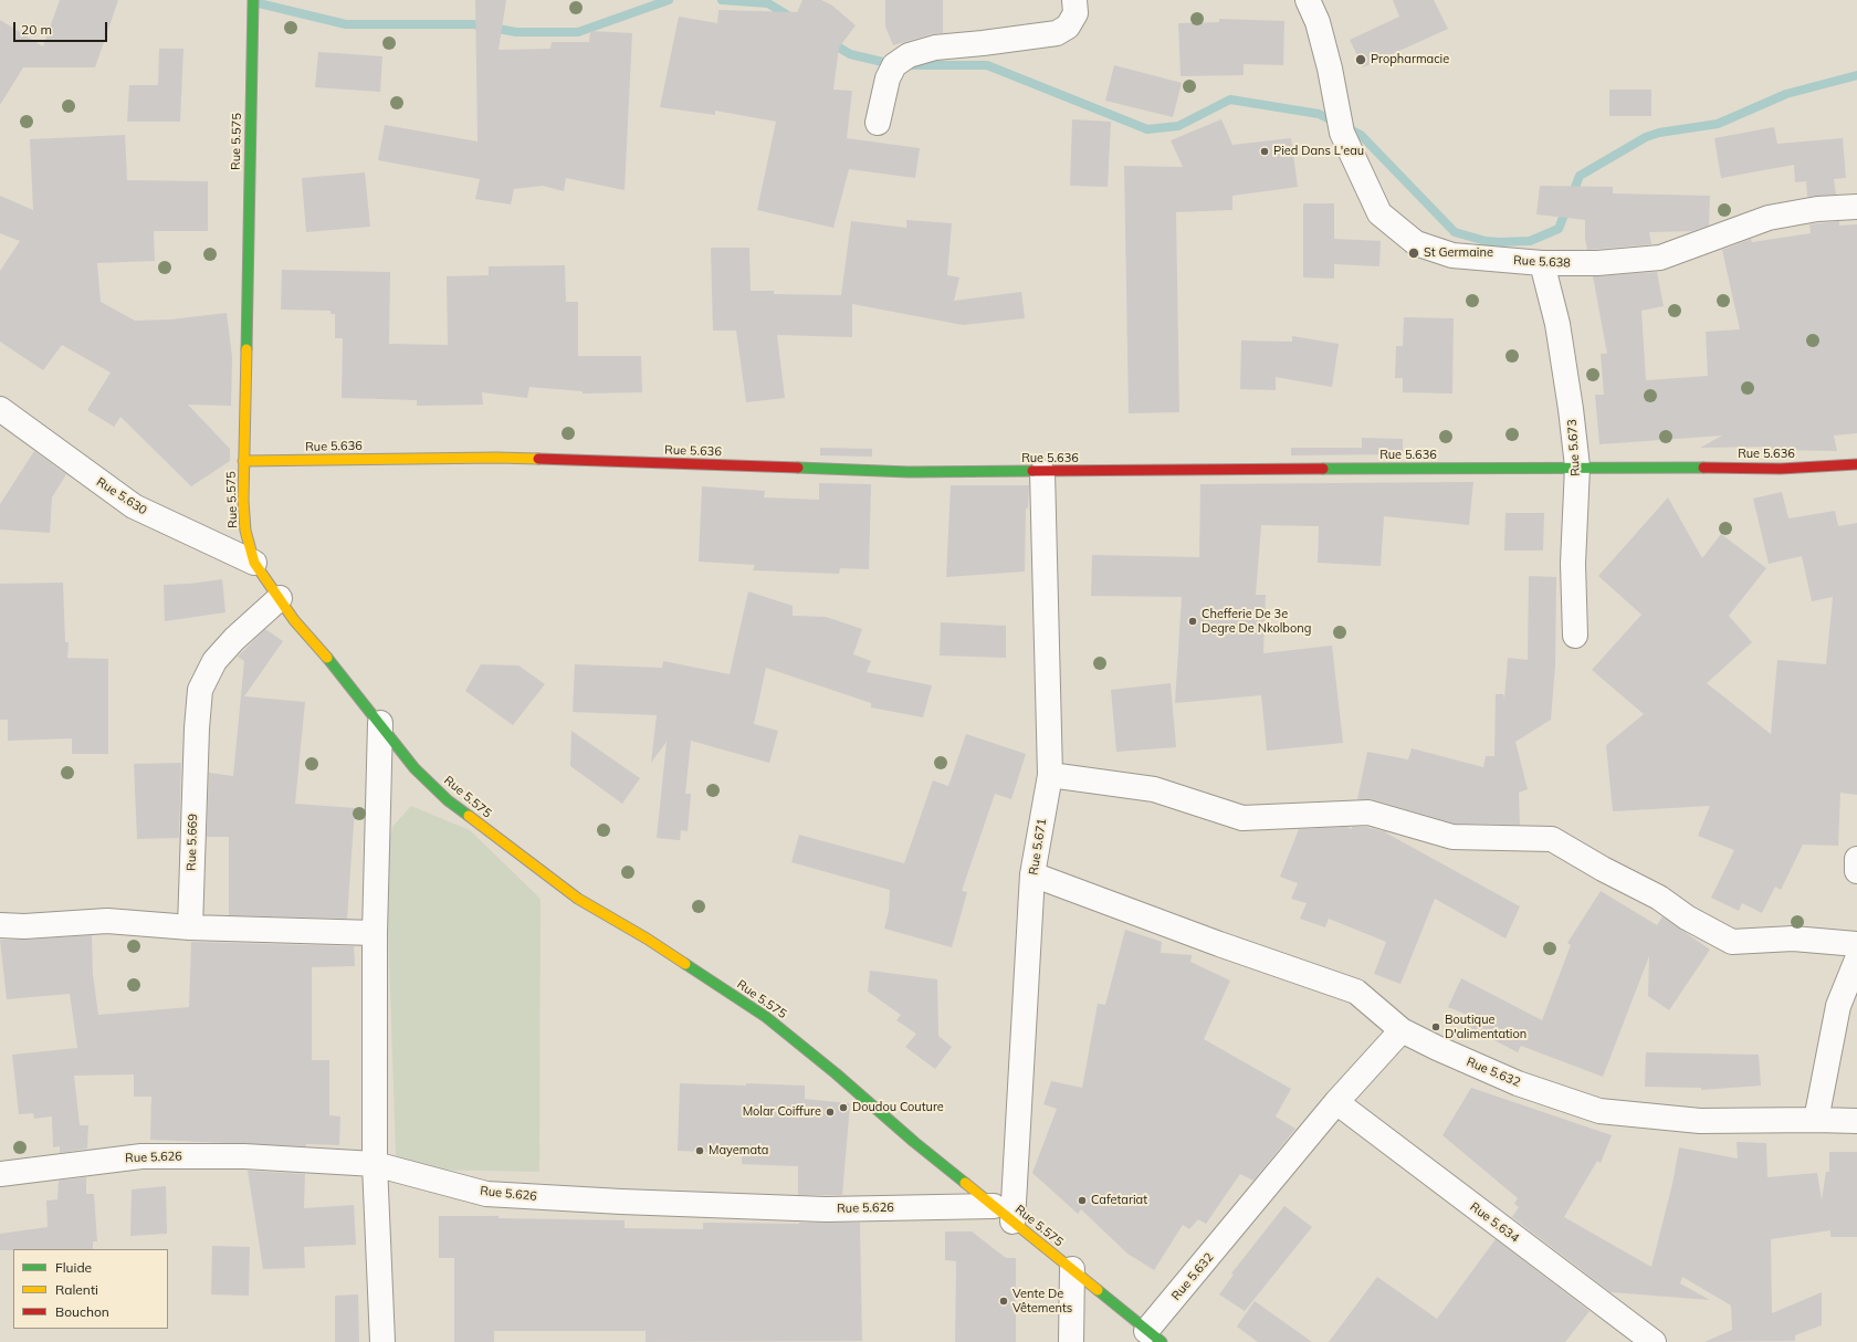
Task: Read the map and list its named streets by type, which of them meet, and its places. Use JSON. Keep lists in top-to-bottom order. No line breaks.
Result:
{"streets":{"street":["Rue 5.575","Rue 5.638","Rue 5.636","Rue 5.673","Rue 5.630","Rue 5.669","Rue 5.671","Rue 5.632","Rue 5.626","Rue 5.634"]},"crossings":[["Rue 5.575","Rue 5.636"],["Rue 5.575","Rue 5.630"],["Rue 5.575","Rue 5.669"],["Rue 5.575","Rue 5.671"],["Rue 5.575","Rue 5.632"],["Rue 5.575","Rue 5.626"],["Rue 5.638","Rue 5.673"],["Rue 5.636","Rue 5.673"],["Rue 5.636","Rue 5.671"],["Rue 5.632","Rue 5.634"]],"places":["Propharmacie","Pied Dans L'eau","St Germaine","Chefferie De 3e Degre De Nkolbong","Boutique D'alimentation","Doudou Couture","Molar Coiffure","Mayemata","Cafetariat","Vente De Vêtements"],"legend":["Fluide","Ralenti","Bouchon"],"scale_bar":"20 m"}
